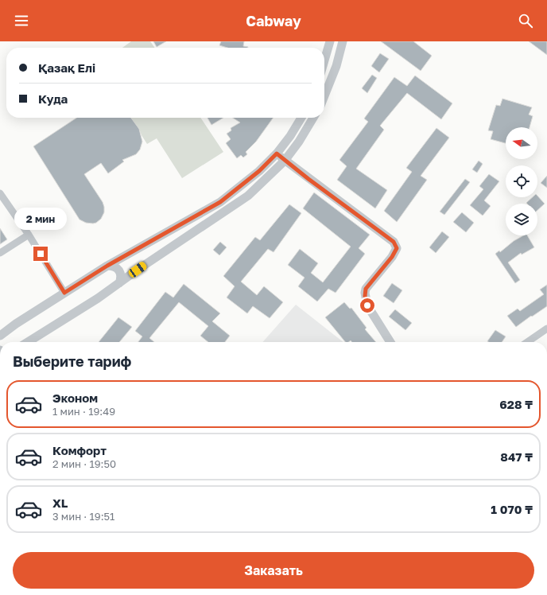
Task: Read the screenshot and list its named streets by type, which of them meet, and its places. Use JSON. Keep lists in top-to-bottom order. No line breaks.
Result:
{"north":"left","page":{"header":"Cabway","banner":["Қазақ Елі","Куда"],"bubble":"2 мин","heading":"Выберите тариф","list":[{"name":"Эконом","note":"1 мин · 19:49","value":"628 ₸"},{"name":"Комфорт","note":"2 мин · 19:50","value":"847 ₸"},{"name":"XL","note":"3 мин · 19:51","value":"1 070 ₸"}],"buttons":"Заказать"}}
